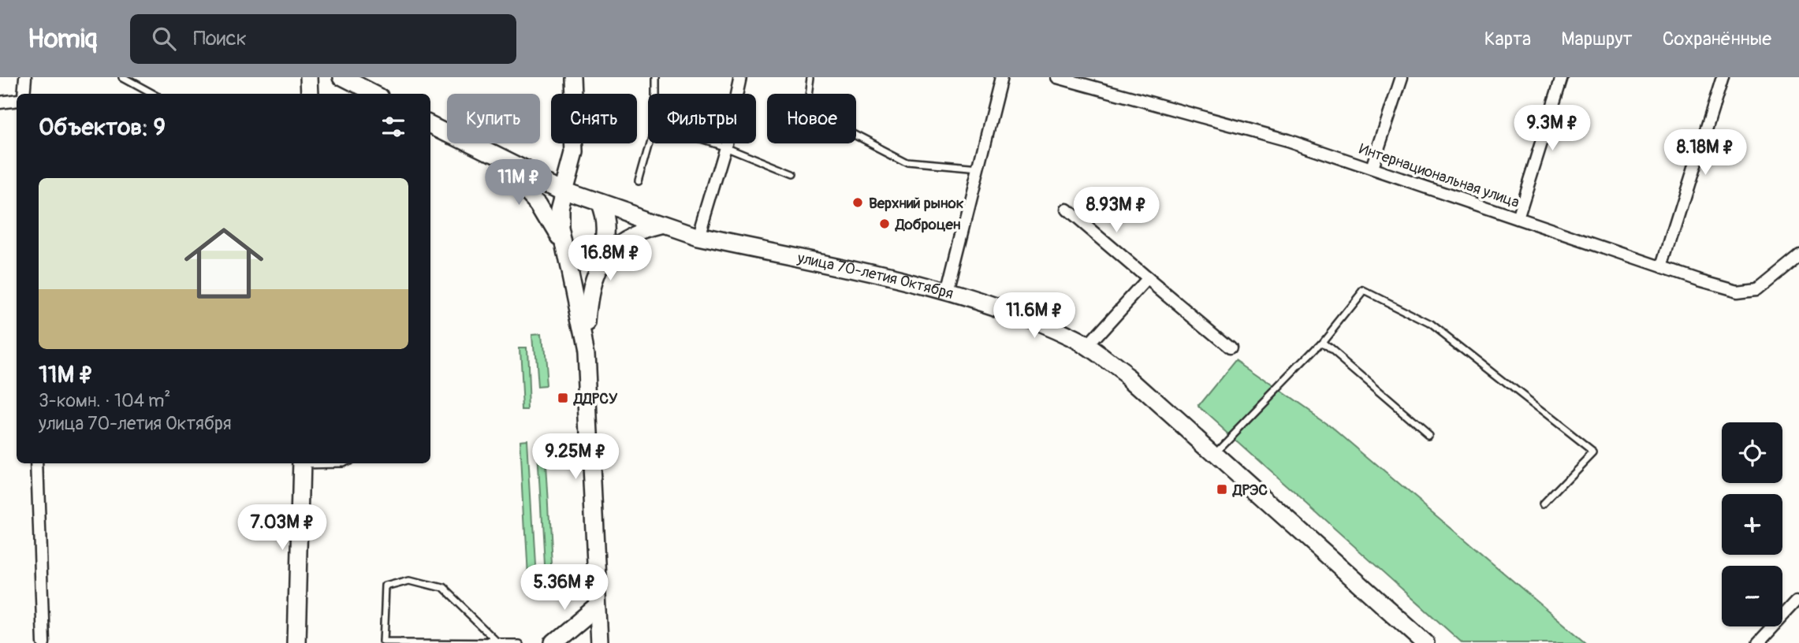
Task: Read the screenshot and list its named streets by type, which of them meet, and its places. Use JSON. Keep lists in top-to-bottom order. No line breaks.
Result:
{"streets":{"main road":["улица 70-летия Октября"],"street":["Интернациональная улица"]},"places":{"other":["Верхний рынок","Доброцен"],"transit":["ДДРСУ","ДРЭС"]},"page":{"header":"Homiq","search":"Поиск","nav":["Карта","Маршрут","Сохранённые"],"chip":["Купить","Снять","Фильтры","Новое"],"heading":"Объектов: 9","price":["9.3M ₽","8.18M ₽","11M ₽","8.93M ₽","16.8M ₽","11.6M ₽","9.25M ₽","7.03M ₽","5.36M ₽"],"list":[{"name":"11M ₽","note":"3-комн. · 104 m² · улица 70-летия Октября"}],"map_buttons":["+","−"]}}
